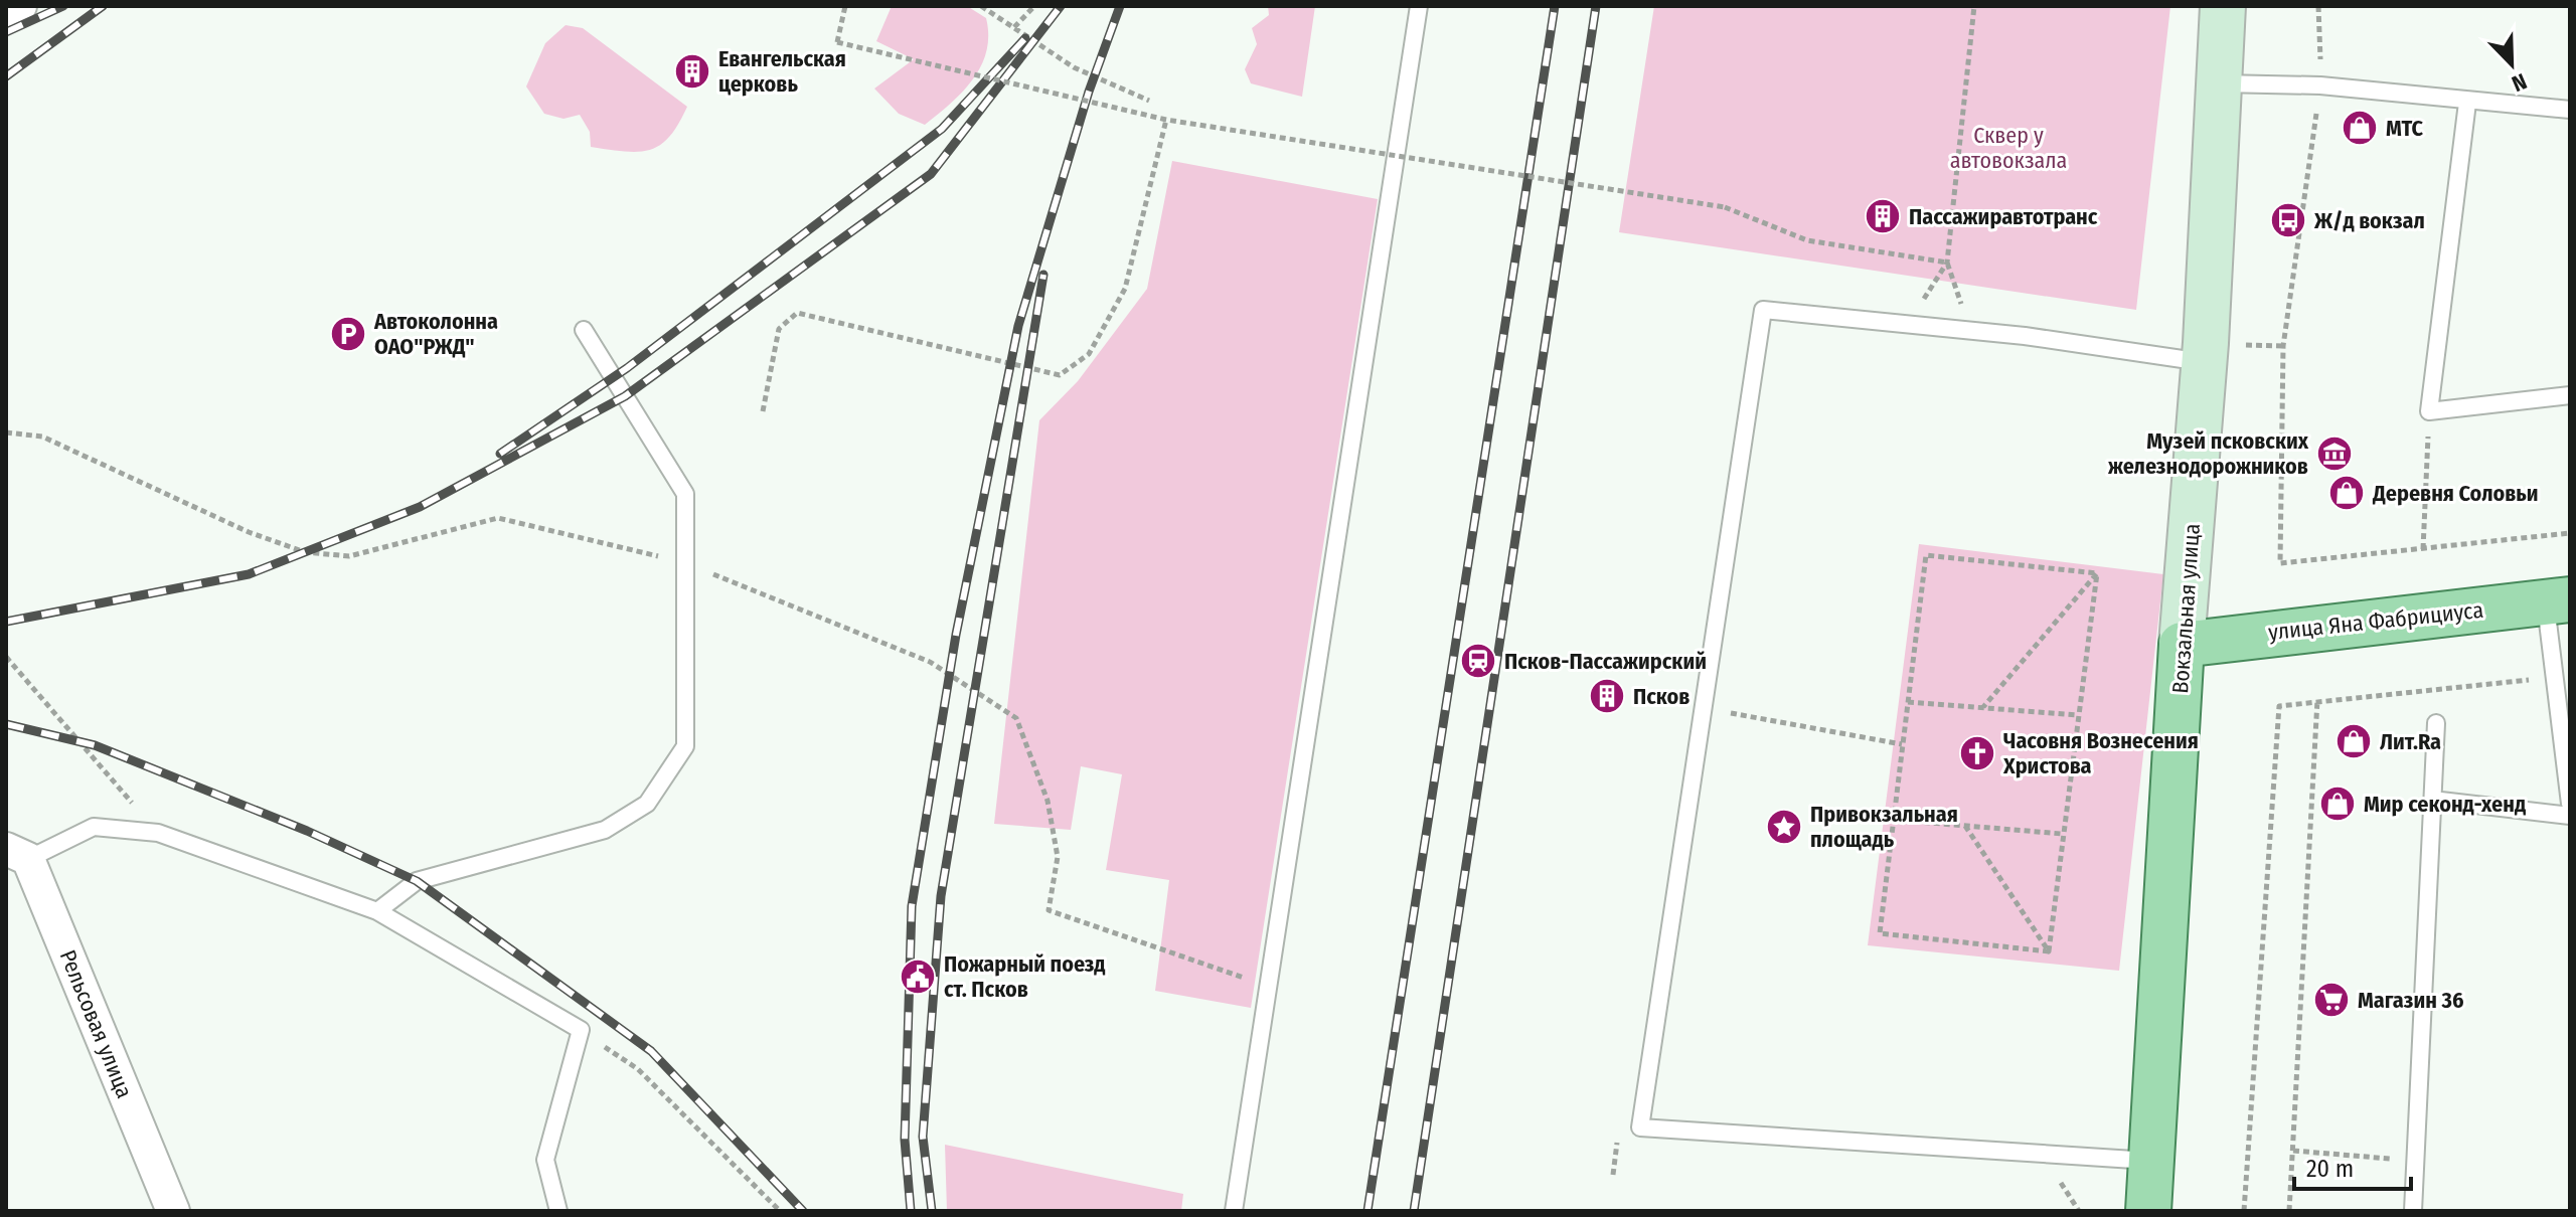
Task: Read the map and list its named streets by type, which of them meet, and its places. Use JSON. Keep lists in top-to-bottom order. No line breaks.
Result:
{"streets":{"main road":["Вокзальная улица","улица Яна Фабрициуса"],"street":["Рельсовая улица"]},"crossings":[["Вокзальная улица","улица Яна Фабрициуса"]],"parks":["Сквер у автовокзала"],"places":{"building":["Евангельская церковь","Пассажиравтотранс","Псков"],"shop":["МТС","Деревня Соловьи","Лит.Ra","Мир секонд-хенд"],"bus stop":["Ж/д вокзал"],"parking":["Автоколонна ОАО\"РЖД\""],"museum":["Музей псковских железнодорожников"],"station":["Псков-Пассажирский"],"church":["Часовня Вознесения Христова"],"place":["Привокзальная площадь"],"public building":["Пожарный поезд ст. Псков"],"supermarket":["Магазин 36"]},"scale_bar":"20 m","north":"bottom right"}
